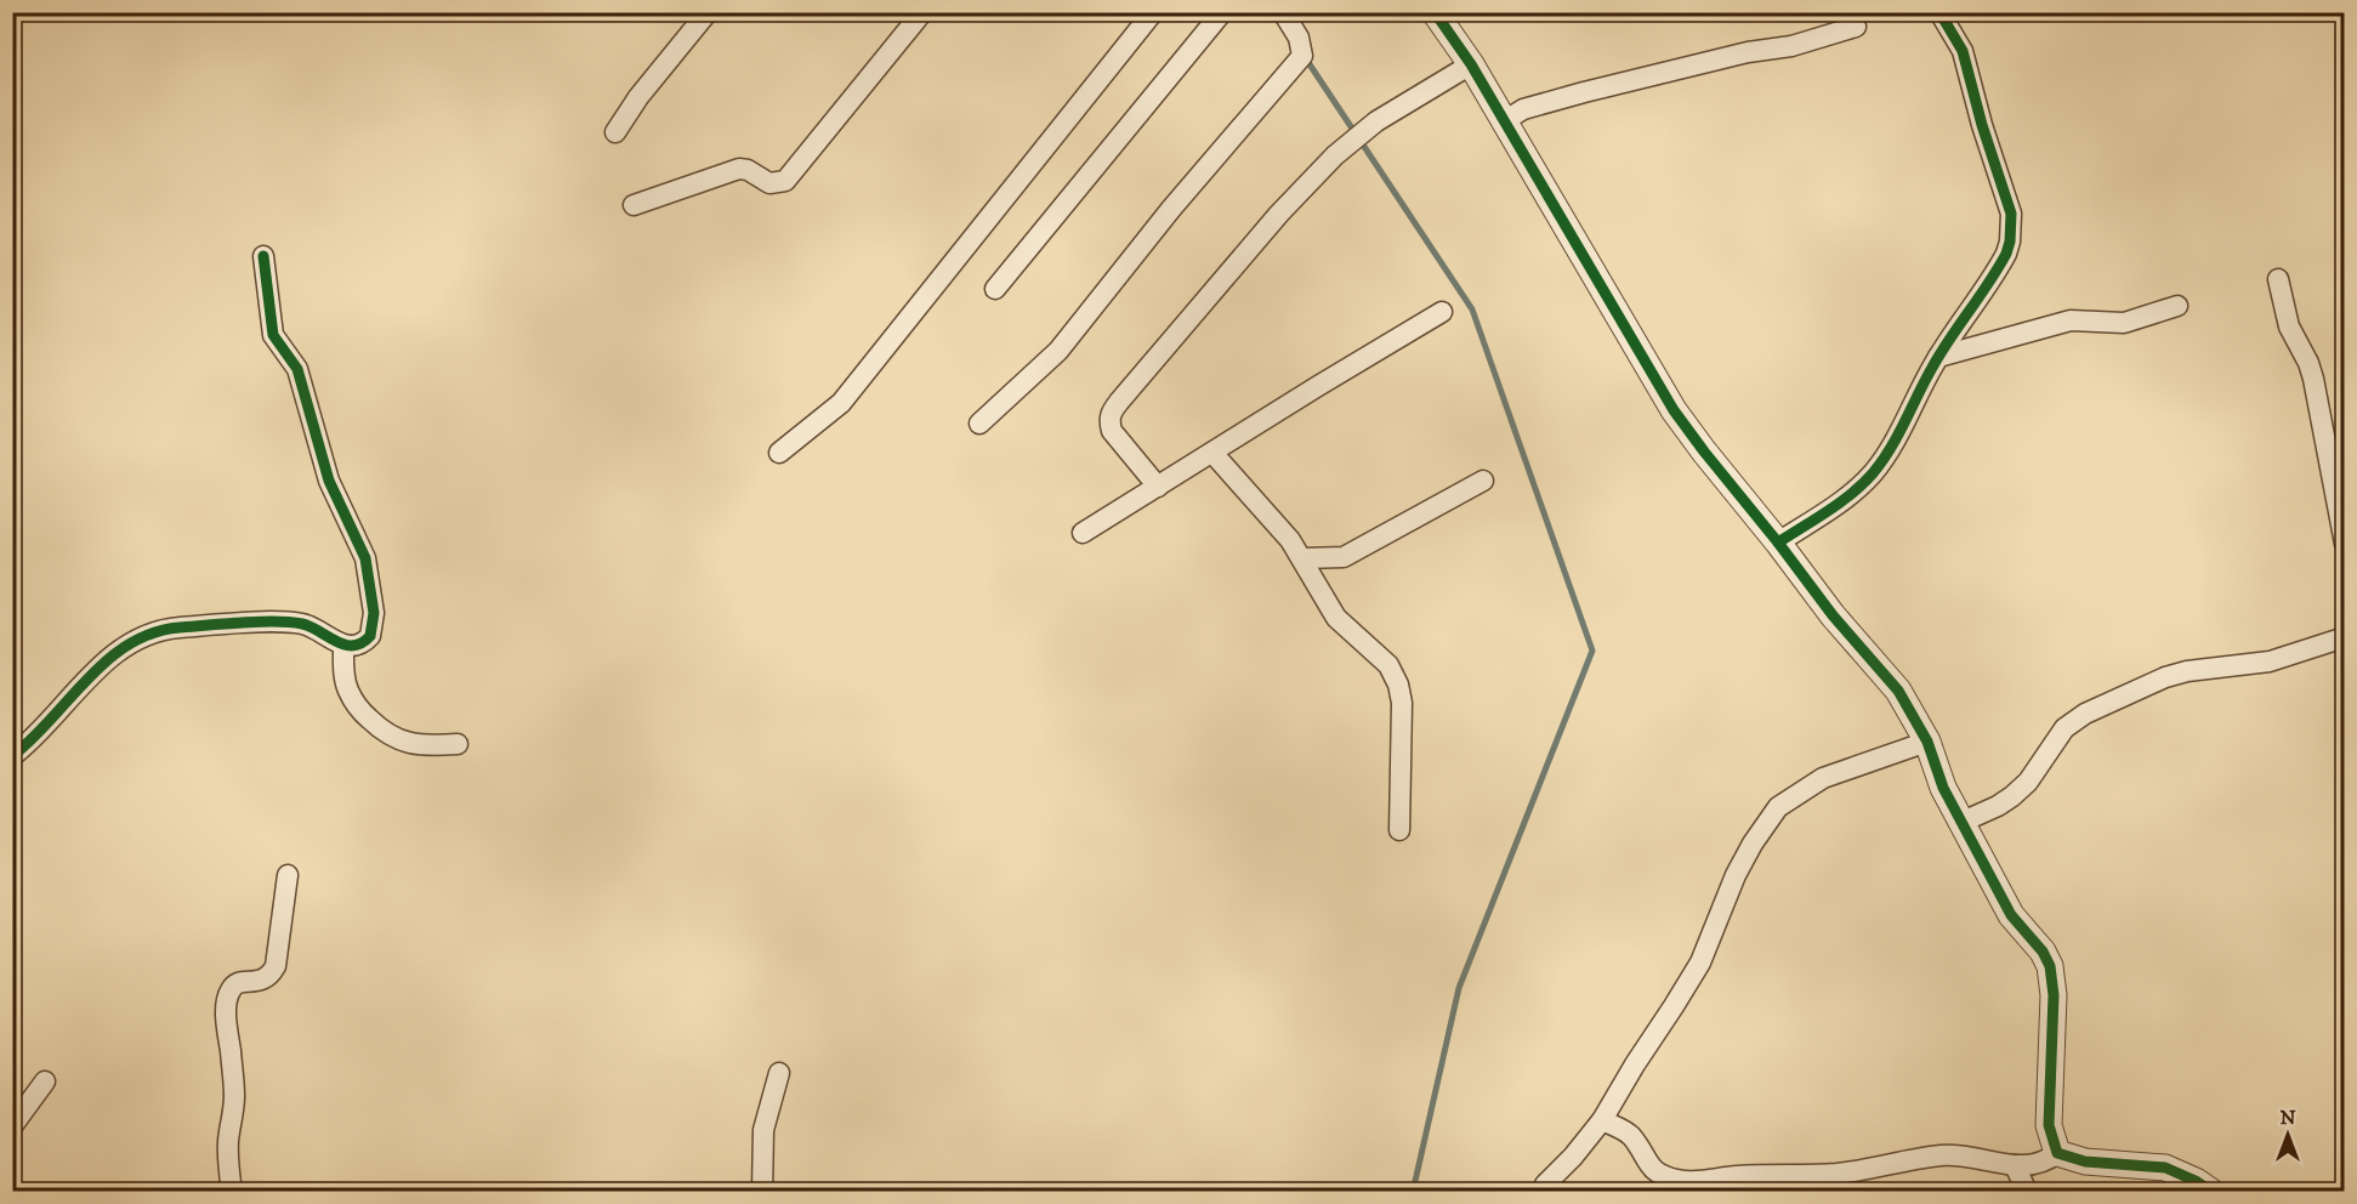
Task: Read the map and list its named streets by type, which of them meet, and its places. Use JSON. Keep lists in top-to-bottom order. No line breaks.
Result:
{"north":"top"}
